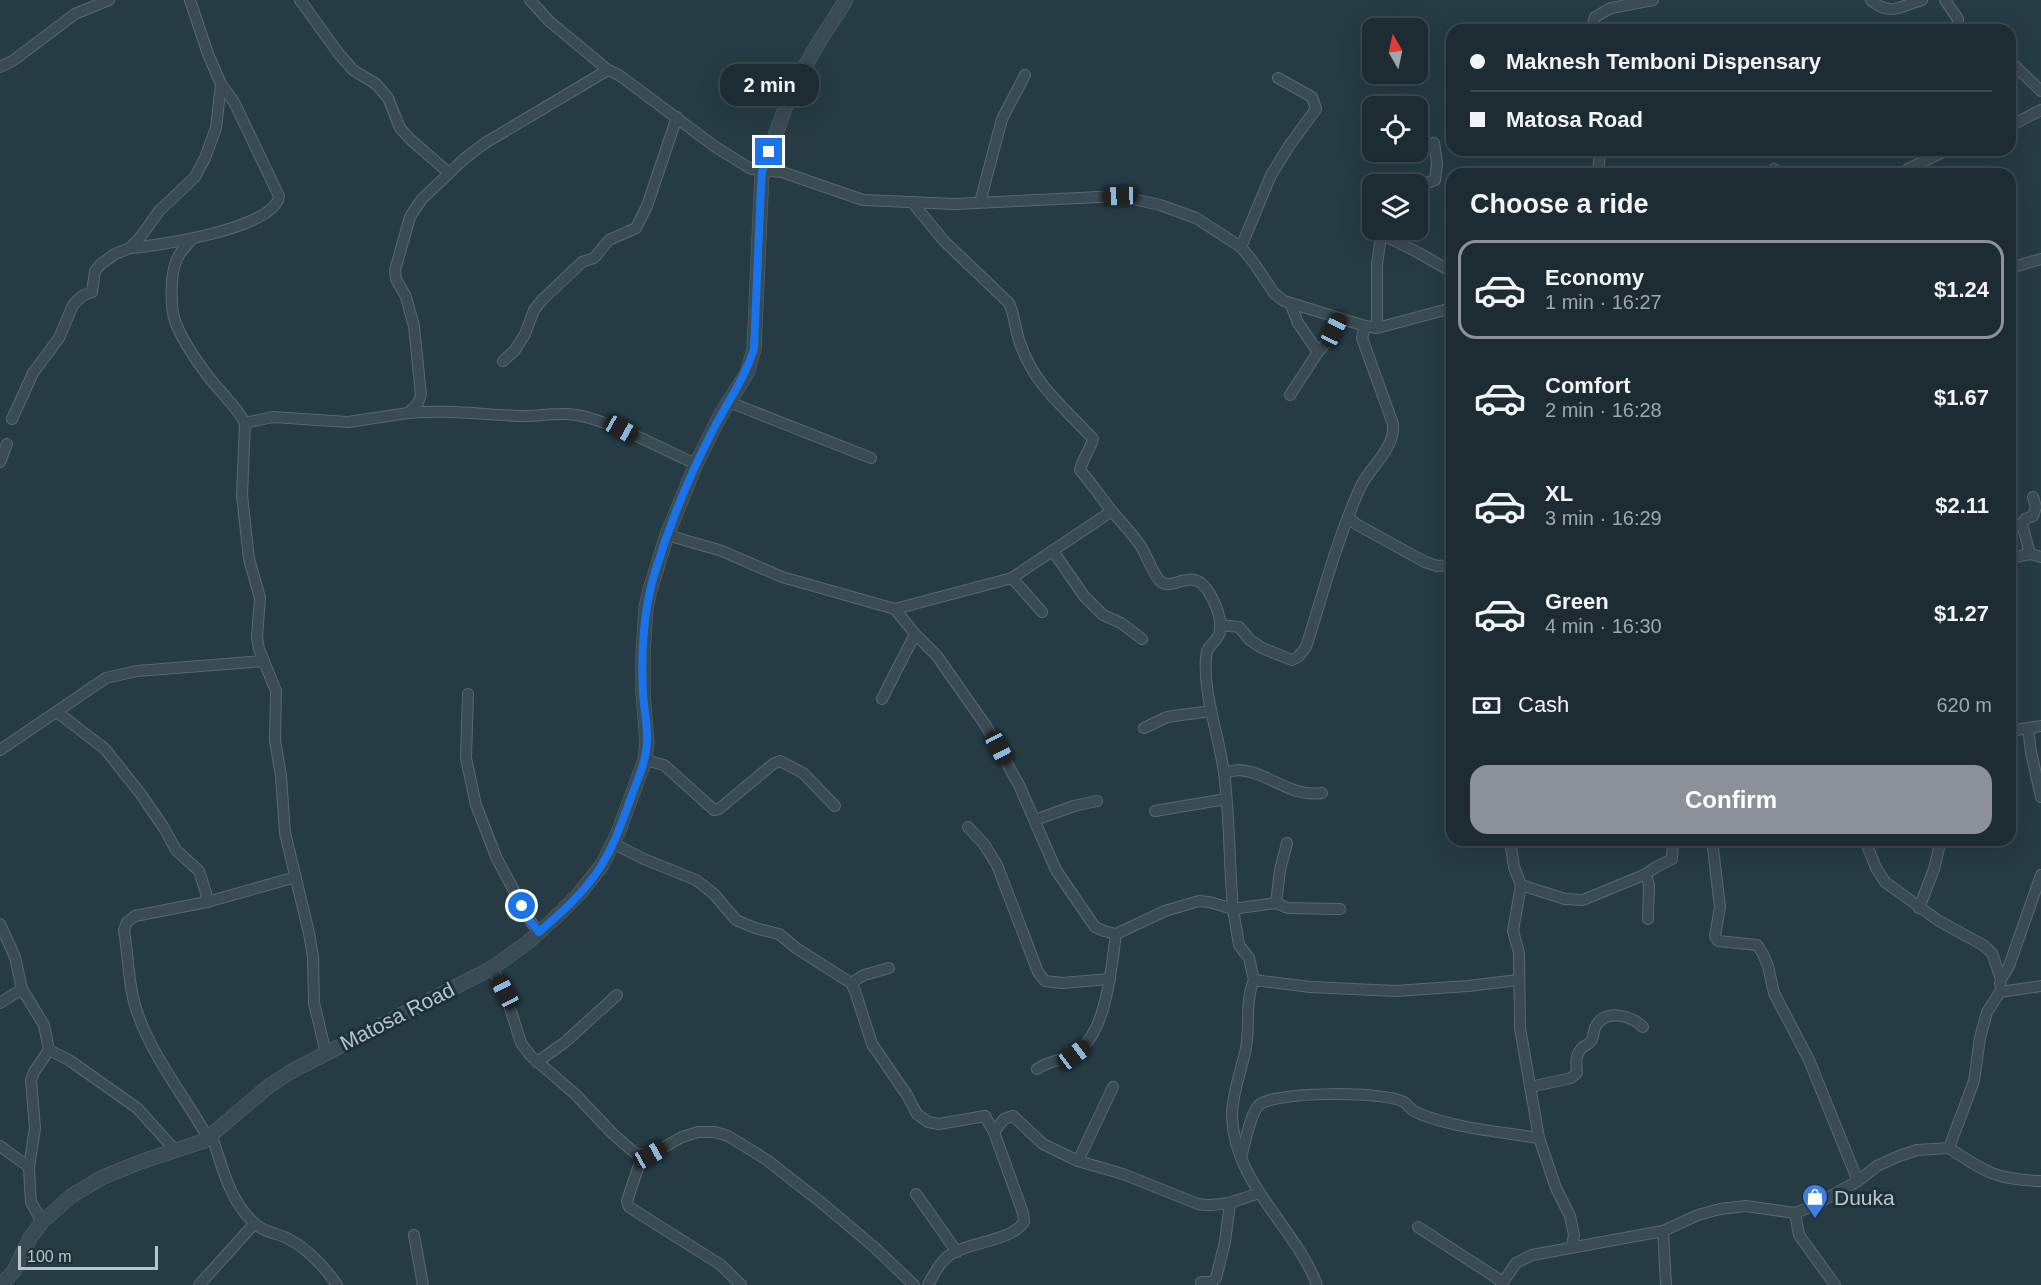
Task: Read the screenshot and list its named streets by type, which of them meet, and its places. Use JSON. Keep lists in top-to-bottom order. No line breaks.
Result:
{"streets":{"street":["Matosa Road"]},"places":{"shop":["Duuka"]},"scale_bar":"100 m","north":"top","page":{"banner":["Maknesh Temboni Dispensary","Matosa Road"],"bubble":"2 min","heading":"Choose a ride","list":[{"name":"Economy","note":"1 min · 16:27","value":"$1.24"},{"name":"Comfort","note":"2 min · 16:28","value":"$1.67"},{"name":"XL","note":"3 min · 16:29","value":"$2.11"},{"name":"Green","note":"4 min · 16:30","value":"$1.27"}],"pay":["Cash","620 m"],"buttons":"Confirm","scale":"100 m"}}
